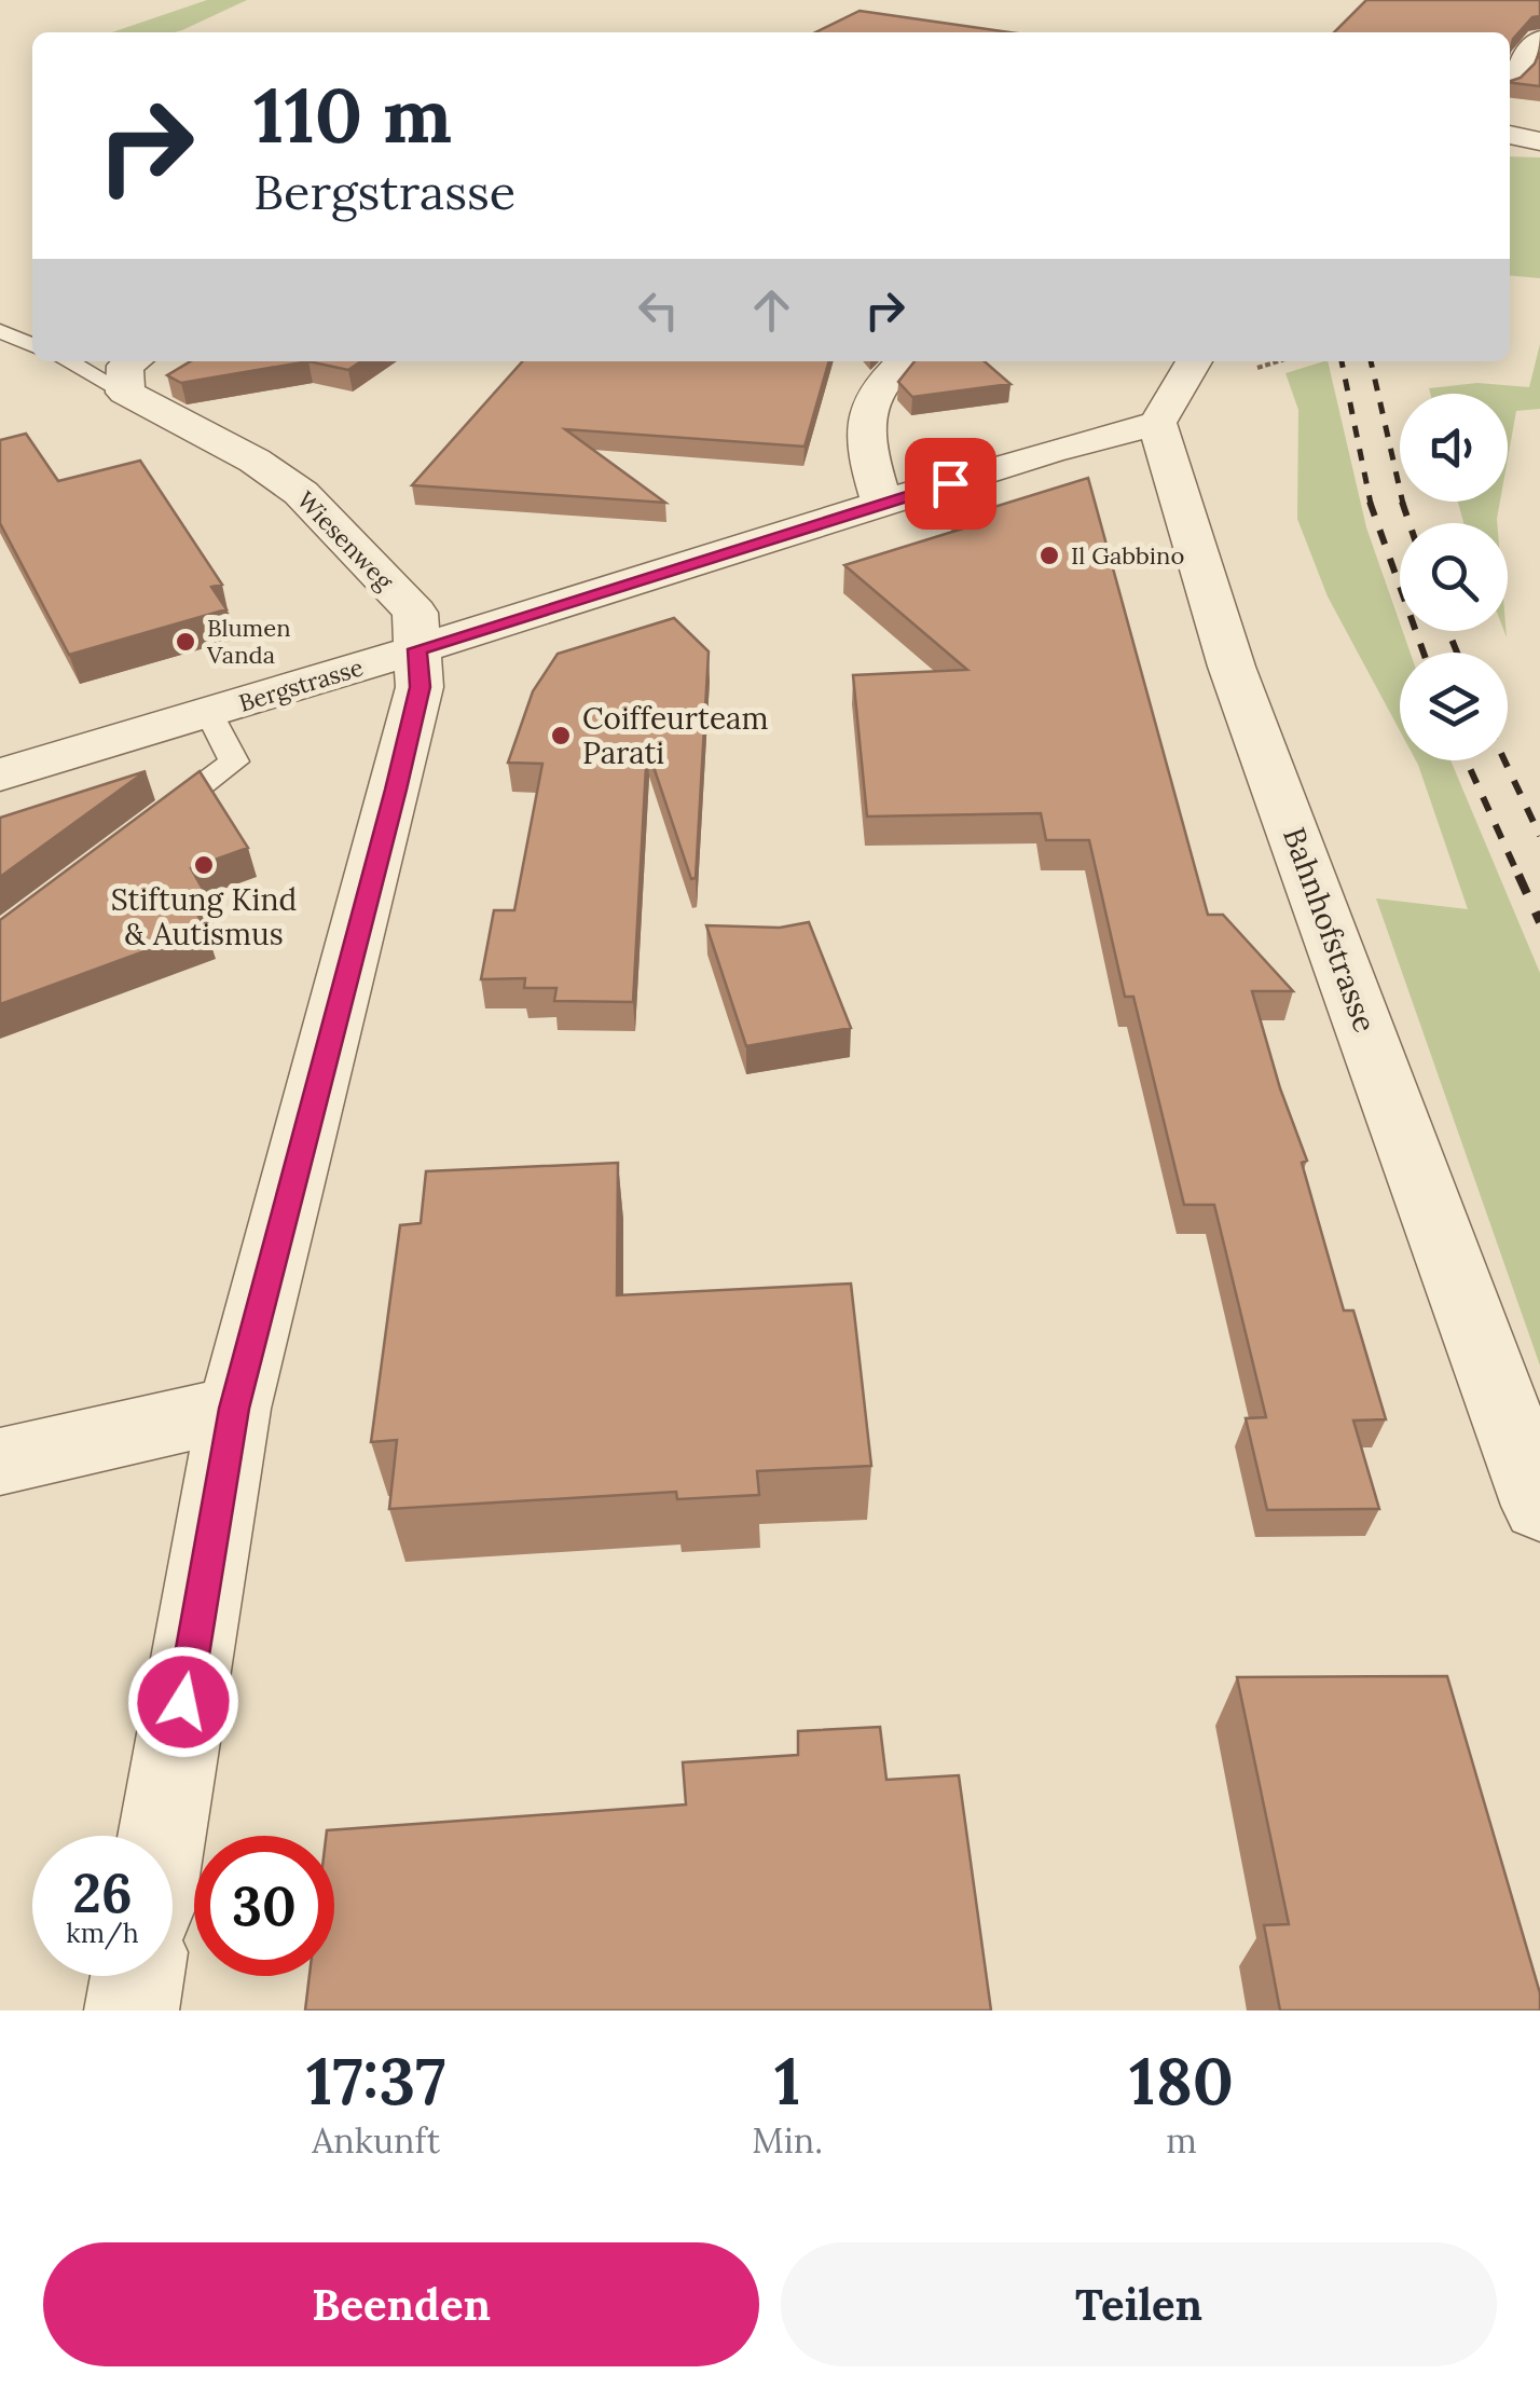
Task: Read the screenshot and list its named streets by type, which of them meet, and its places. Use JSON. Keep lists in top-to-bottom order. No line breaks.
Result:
{"streets":{"street":["Wiesenweg","Bergstrasse","Bahnhofstrasse"]},"crossings":[["Wiesenweg","Bergstrasse"],["Bergstrasse","Bahnhofstrasse"]],"places":["Il Gabbino","Blumen Vanda","Coiffeurteam Parati","Stiftung Kind & Autismus"],"page":{"turn":["110 m","Bergstrasse"],"speed":"26 km/h","limit":"30","eta":["17:37","Ankunft","1","Min.","180","m"],"buttons":["Beenden","Teilen"]}}
